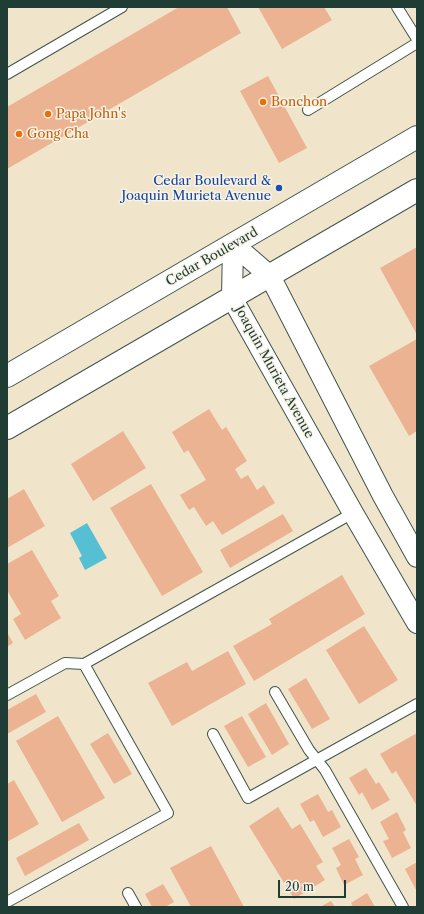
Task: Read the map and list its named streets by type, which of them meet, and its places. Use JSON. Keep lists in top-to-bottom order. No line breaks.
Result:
{"streets":{"main road":["Cedar Boulevard"],"street":["Joaquin Murieta Avenue"]},"crossings":[["Cedar Boulevard","Joaquin Murieta Avenue"]],"places":["Bonchon","Papa John's","Gong Cha","Cedar Boulevard & Joaquin Murieta Avenue"],"scale_bar":"20 m"}
